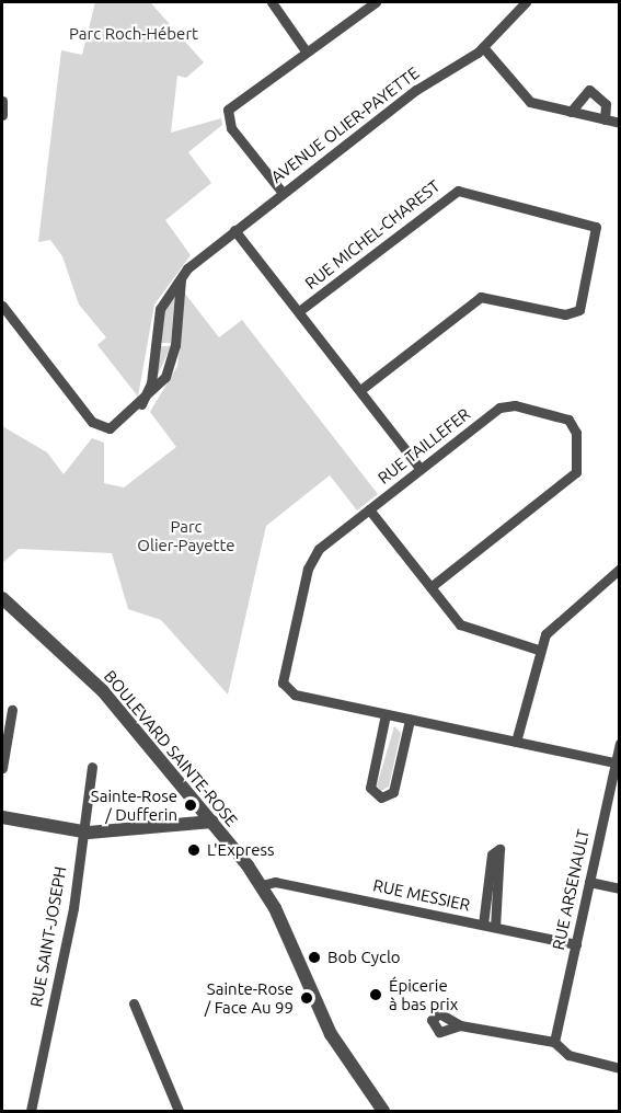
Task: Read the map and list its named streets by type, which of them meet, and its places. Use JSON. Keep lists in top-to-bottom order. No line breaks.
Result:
{"streets":{"street":["AVENUE OLIER-PAYETTE","RUE MICHEL-CHAREST","RUE TAILLEFER","BOULEVARD SAINTE-ROSE","RUE ARSENAULT","RUE MESSIER","RUE SAINT-JOSEPH"]},"crossings":[["RUE TAILLEFER","RUE ARSENAULT"],["BOULEVARD SAINTE-ROSE","RUE MESSIER"],["RUE ARSENAULT","RUE MESSIER"]],"parks":["Parc Roch-Hébert","Parc Olier-Payette"],"places":["Sainte-Rose / Dufferin","L'Express","Bob Cyclo","Épicerie à bas prix","Sainte-Rose / Face Au 99"]}
